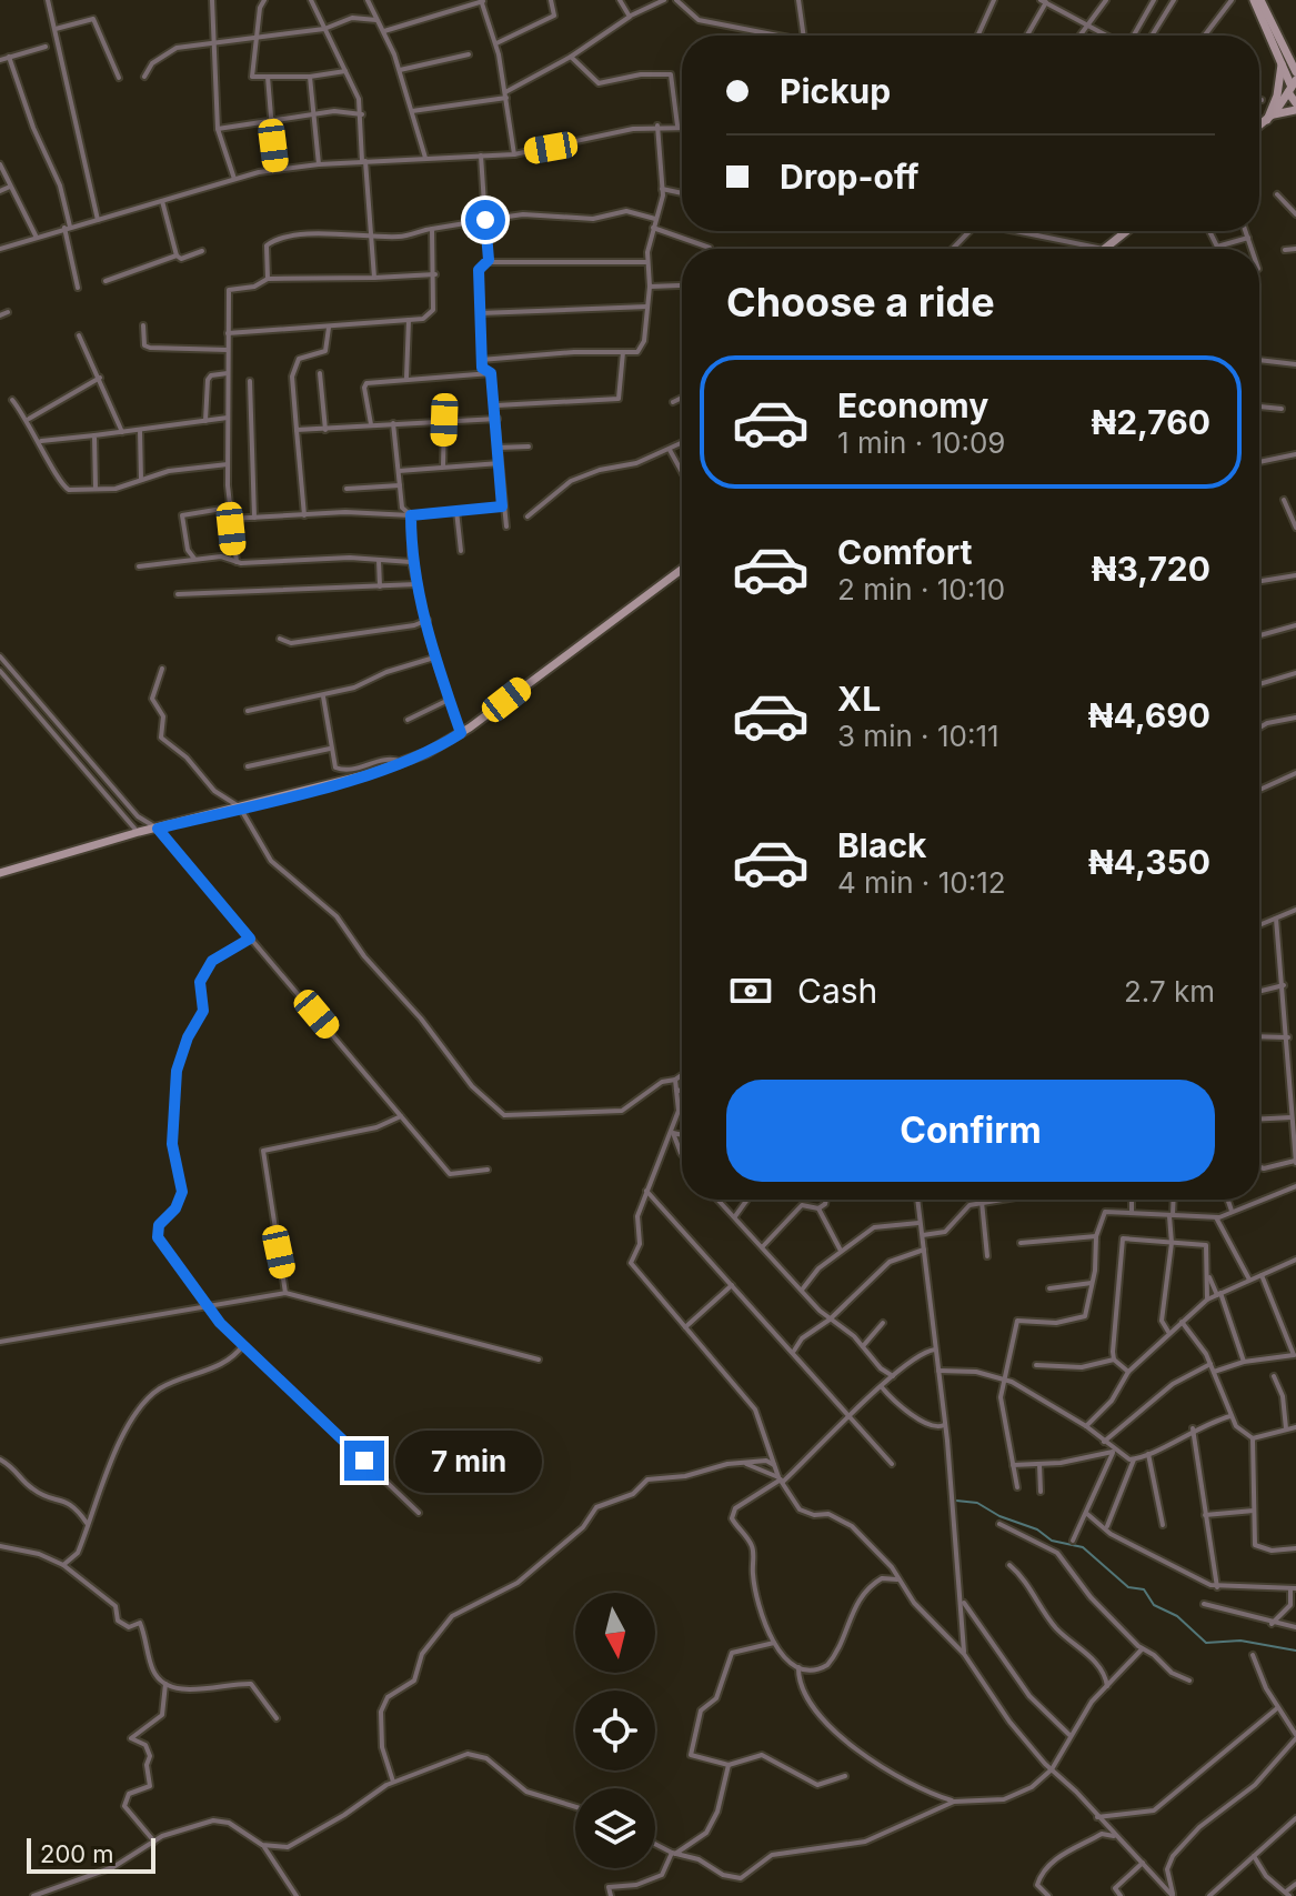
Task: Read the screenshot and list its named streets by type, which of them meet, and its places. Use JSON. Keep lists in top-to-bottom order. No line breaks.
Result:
{"scale_bar":"200 m","north":"bottom","page":{"banner":["Pickup","Drop-off"],"heading":"Choose a ride","list":[{"name":"Economy","note":"1 min · 10:09","value":"₦2,760"},{"name":"Comfort","note":"2 min · 10:10","value":"₦3,720"},{"name":"XL","note":"3 min · 10:11","value":"₦4,690"},{"name":"Black","note":"4 min · 10:12","value":"₦4,350"}],"pay":["Cash","2.7 km"],"buttons":"Confirm","bubble":"7 min","scale":"200 m"}}
